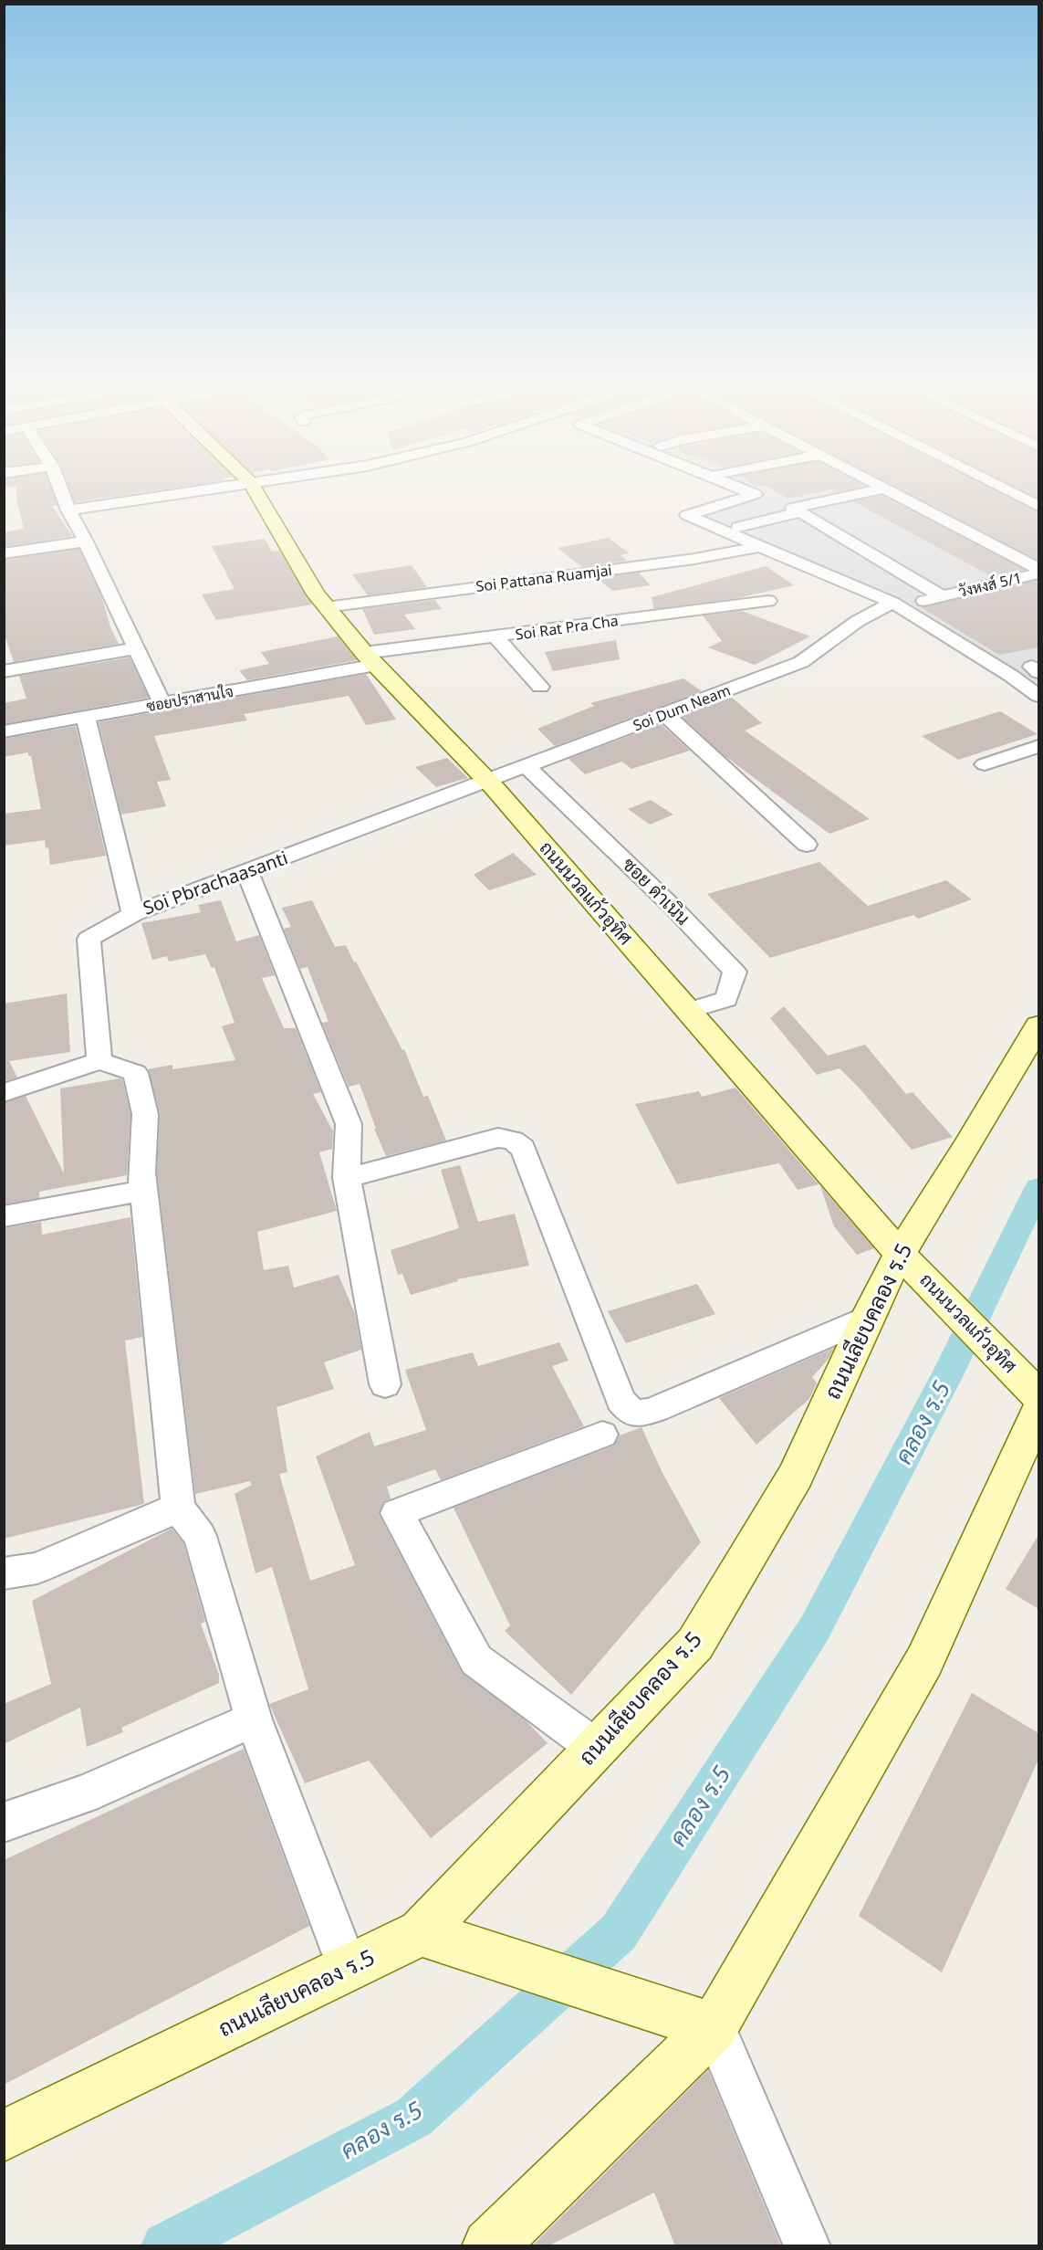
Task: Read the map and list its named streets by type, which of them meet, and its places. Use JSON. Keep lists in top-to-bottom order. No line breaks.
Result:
{"streets":{"street":["Soi Pattana Ruamjai","วังหงส์ 5/1","Soi Rat Pra Cha","ซอยปราสานใจ","Soi Dum Neam","Soi Pbrachaasanti","ซอย ดำเนิน","ถนนนวลแก้วอุทิศ","ถนนเลียบคลอง ร.5"]},"crossings":[["Soi Pattana Ruamjai","ถนนนวลแก้วอุทิศ"],["วังหงส์ 5/1","Soi Dum Neam"],["Soi Rat Pra Cha","ซอยปราสานใจ"],["Soi Rat Pra Cha","ถนนนวลแก้วอุทิศ"],["ซอยปราสานใจ","ถนนนวลแก้วอุทิศ"],["Soi Dum Neam","Soi Pbrachaasanti"],["Soi Dum Neam","ซอย ดำเนิน"],["Soi Dum Neam","ถนนนวลแก้วอุทิศ"],["ซอย ดำเนิน","ถนนนวลแก้วอุทิศ"],["ถนนนวลแก้วอุทิศ","ถนนเลียบคลอง ร.5"]],"water":["คลอง ร.5"]}
